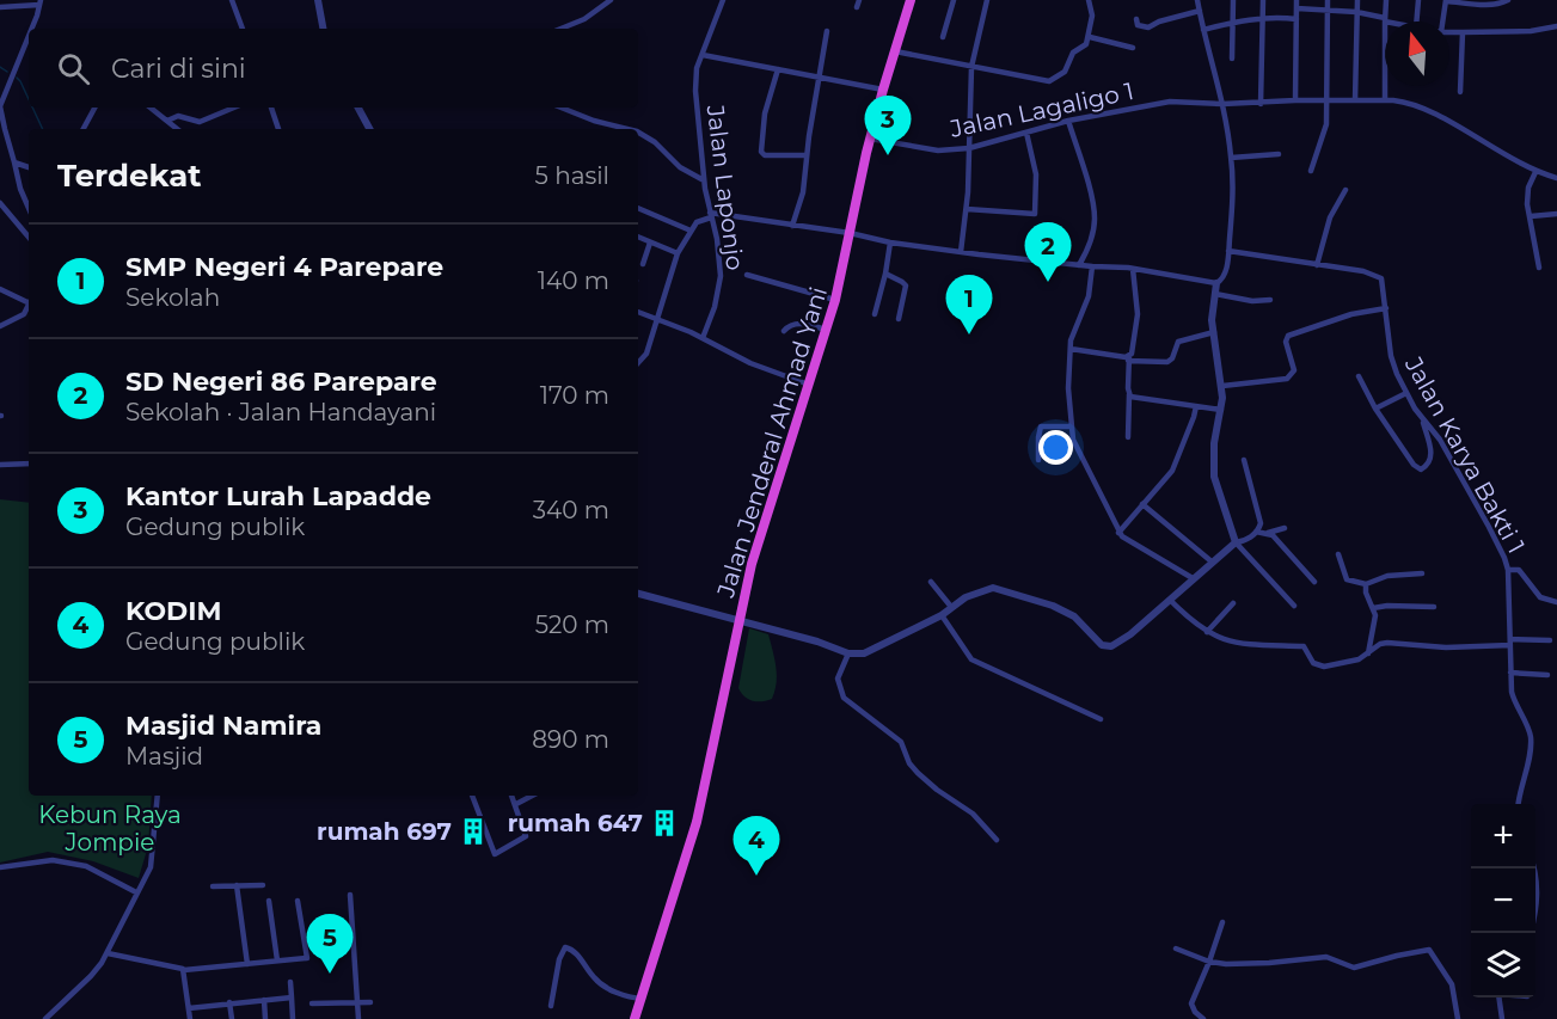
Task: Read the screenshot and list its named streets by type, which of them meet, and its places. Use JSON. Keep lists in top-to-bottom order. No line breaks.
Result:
{"streets":{"highway":["Jalan Jenderal Ahmad Yani"],"street":["Jalan Lagaligo 1","Jalan Laponjo","Jalan Karya Bakti 1"]},"crossings":[["Jalan Lagaligo 1","Jalan Jenderal Ahmad Yani"]],"parks":["Kebun Raya Jompie"],"places":{"building":["rumah 647","rumah 697"]},"north":"top","page":{"search":"Cari di sini","pins":["3","2","1","4","5"],"heading":["Terdekat","5 hasil"],"list":[{"mark":"1","name":"SMP Negeri 4 Parepare","note":"Sekolah","value":"140 m"},{"mark":"2","name":"SD Negeri 86 Parepare","note":"Sekolah · Jalan Handayani","value":"170 m"},{"mark":"3","name":"Kantor Lurah Lapadde","note":"Gedung publik","value":"340 m"},{"mark":"4","name":"KODIM","note":"Gedung publik","value":"520 m"},{"mark":"5","name":"Masjid Namira","note":"Masjid","value":"890 m"}],"map_buttons":["+","−"]}}
